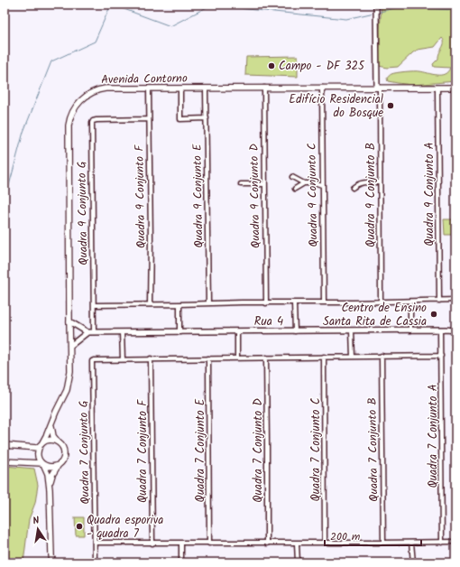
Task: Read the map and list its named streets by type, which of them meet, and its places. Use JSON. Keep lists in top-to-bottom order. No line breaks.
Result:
{"streets":{"main road":["Avenida Contorno"],"street":["Quadra 9 Conjunto A","Quadra 9 Conjunto C","Quadra 9 Conjunto B","Quadra 9 Conjunto E","Quadra 9 Conjunto D","Quadra 9 Conjunto F","Quadra 9 Conjunto G","Rua 4","Quadra 7 Conjunto A","Quadra 7 Conjunto C","Quadra 7 Conjunto B","Quadra 7 Conjunto E","Quadra 7 Conjunto D","Quadra 7 Conjunto F","Quadra 7 Conjunto G"]},"crossings":[["Avenida Contorno","Quadra 9 Conjunto A"],["Avenida Contorno","Quadra 9 Conjunto C"],["Avenida Contorno","Quadra 9 Conjunto B"],["Avenida Contorno","Quadra 9 Conjunto E"],["Avenida Contorno","Quadra 9 Conjunto D"],["Avenida Contorno","Quadra 9 Conjunto F"],["Quadra 9 Conjunto F","Quadra 9 Conjunto G"],["Quadra 9 Conjunto G","Rua 4"],["Rua 4","Quadra 7 Conjunto A"]],"places":["Campo - DF 325","Edifício Residencial do Bosque","Centro de Ensino Santa Rita de Cassia","Quadra esporiva - quadra 7"],"scale_bar":"200 m","north":"top"}
